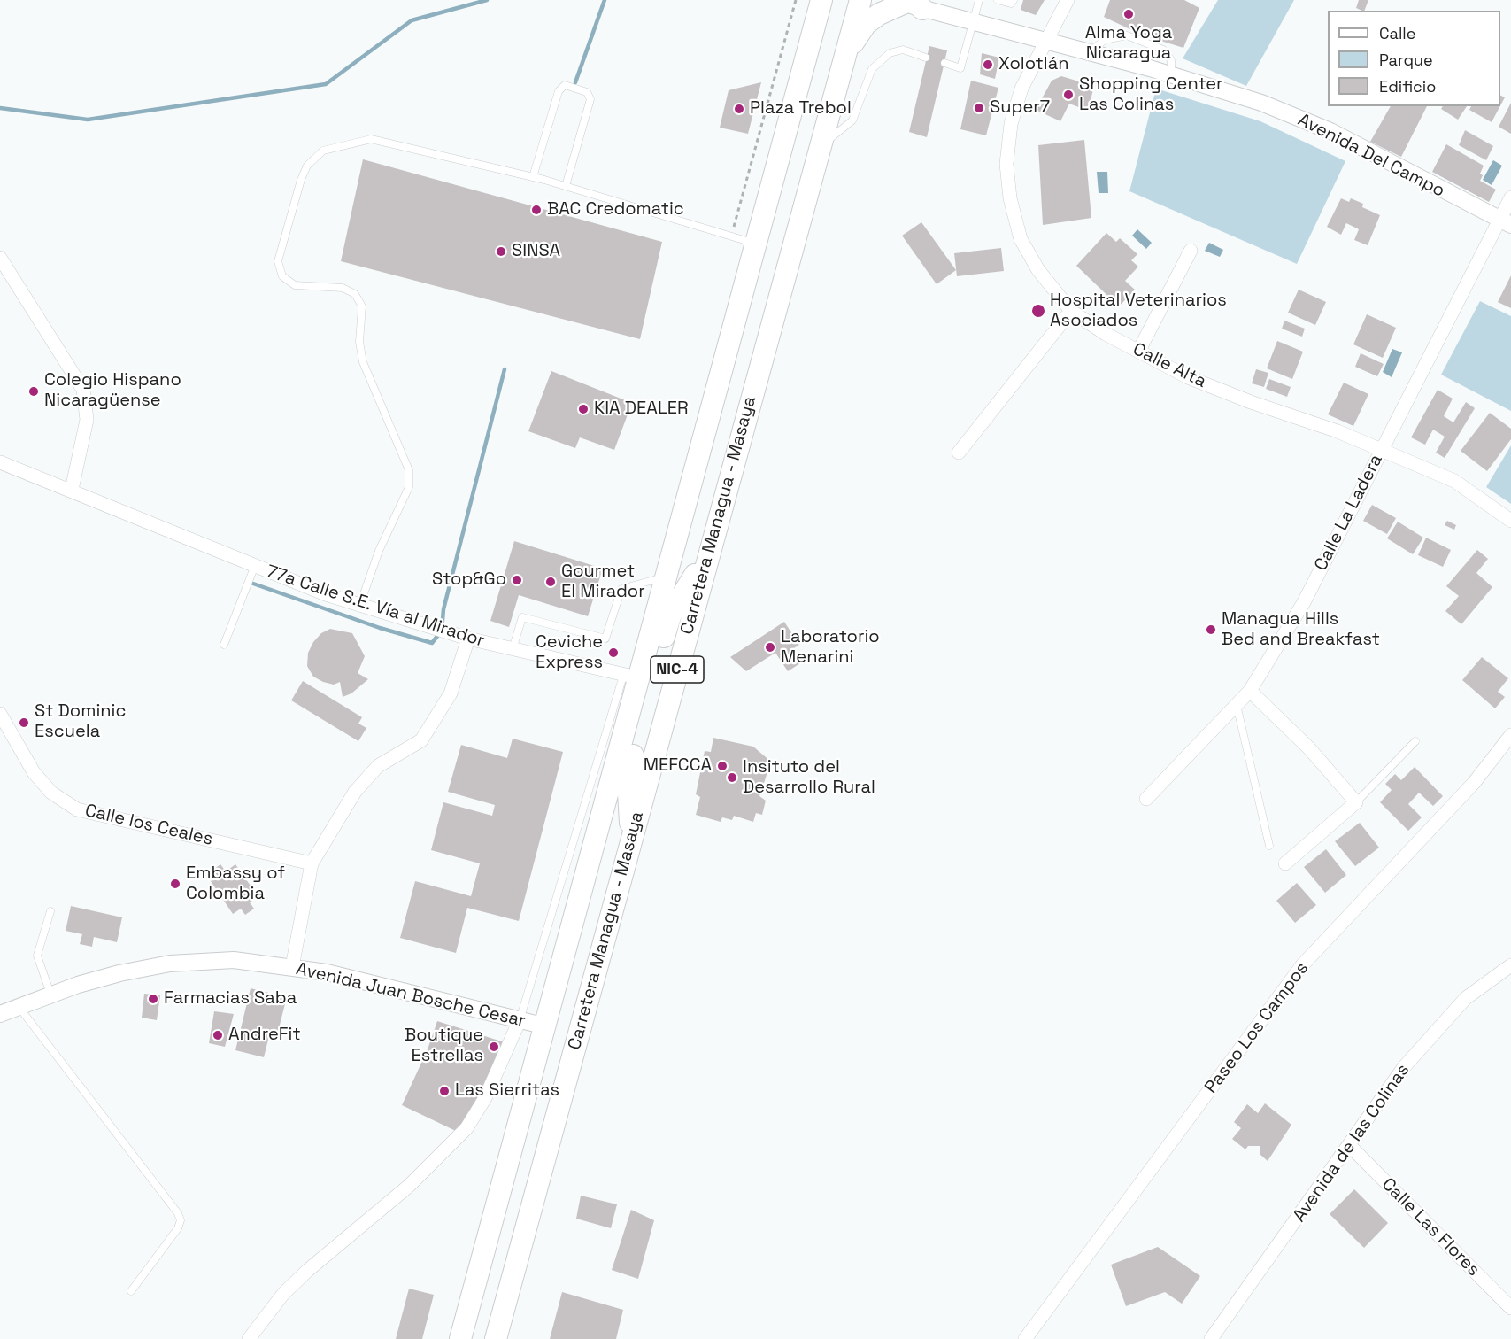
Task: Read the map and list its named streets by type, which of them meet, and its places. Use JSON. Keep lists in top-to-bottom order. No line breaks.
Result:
{"streets":{"highway":["Carretera Managua - Masaya","NIC-4"],"street":["Avenida Del Campo","Calle Alta","Calle La Ladera","77a Calle S.E. Vía al Mirador","Calle los Ceales","Avenida Juan Bosche Cesar","Paseo Los Campos","Avenida de las Colinas","Calle Las Flores"]},"crossings":[["Avenida Del Campo","Calle Alta"],["Avenida Del Campo","Calle La Ladera"],["Calle Alta","Calle La Ladera"],["Carretera Managua - Masaya","77a Calle S.E. Vía al Mirador"],["Carretera Managua - Masaya","Avenida Juan Bosche Cesar"],["Avenida de las Colinas","Calle Las Flores"]],"places":["Alma Yoga Nicaragua","Xolotlán","Shopping Center Las Colinas","Super7","Plaza Trebol","BAC Credomatic","SINSA","Hospital Veterinarios Asociados","Colegio Hispano Nicaragüense","KIA DEALER","Stop&Go","Gourmet El Mirador","Managua Hills Bed and Breakfast","Laboratorio Menarini","Ceviche Express","St Dominic Escuela","MEFCCA","Insituto del Desarrollo Rural","Embassy of Colombia","Farmacias Saba","AndreFit","Boutique Estrellas","Las Sierritas"],"legend":["Calle","Parque","Edificio"]}
